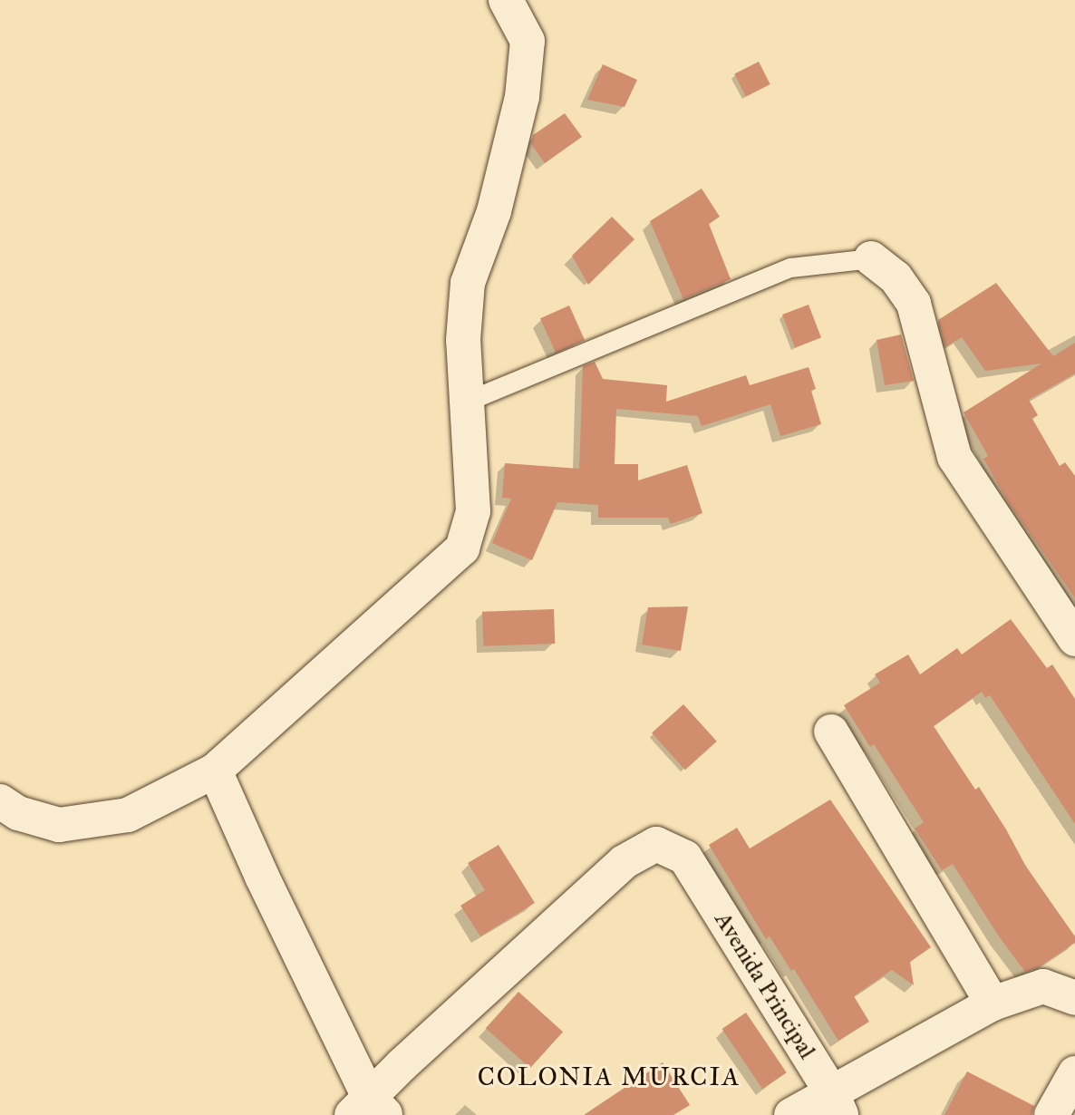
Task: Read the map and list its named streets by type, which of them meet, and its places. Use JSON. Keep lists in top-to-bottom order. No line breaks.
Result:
{"streets":{"street":["Avenida Principal"]},"districts":["COLONIA MURCIA"]}
